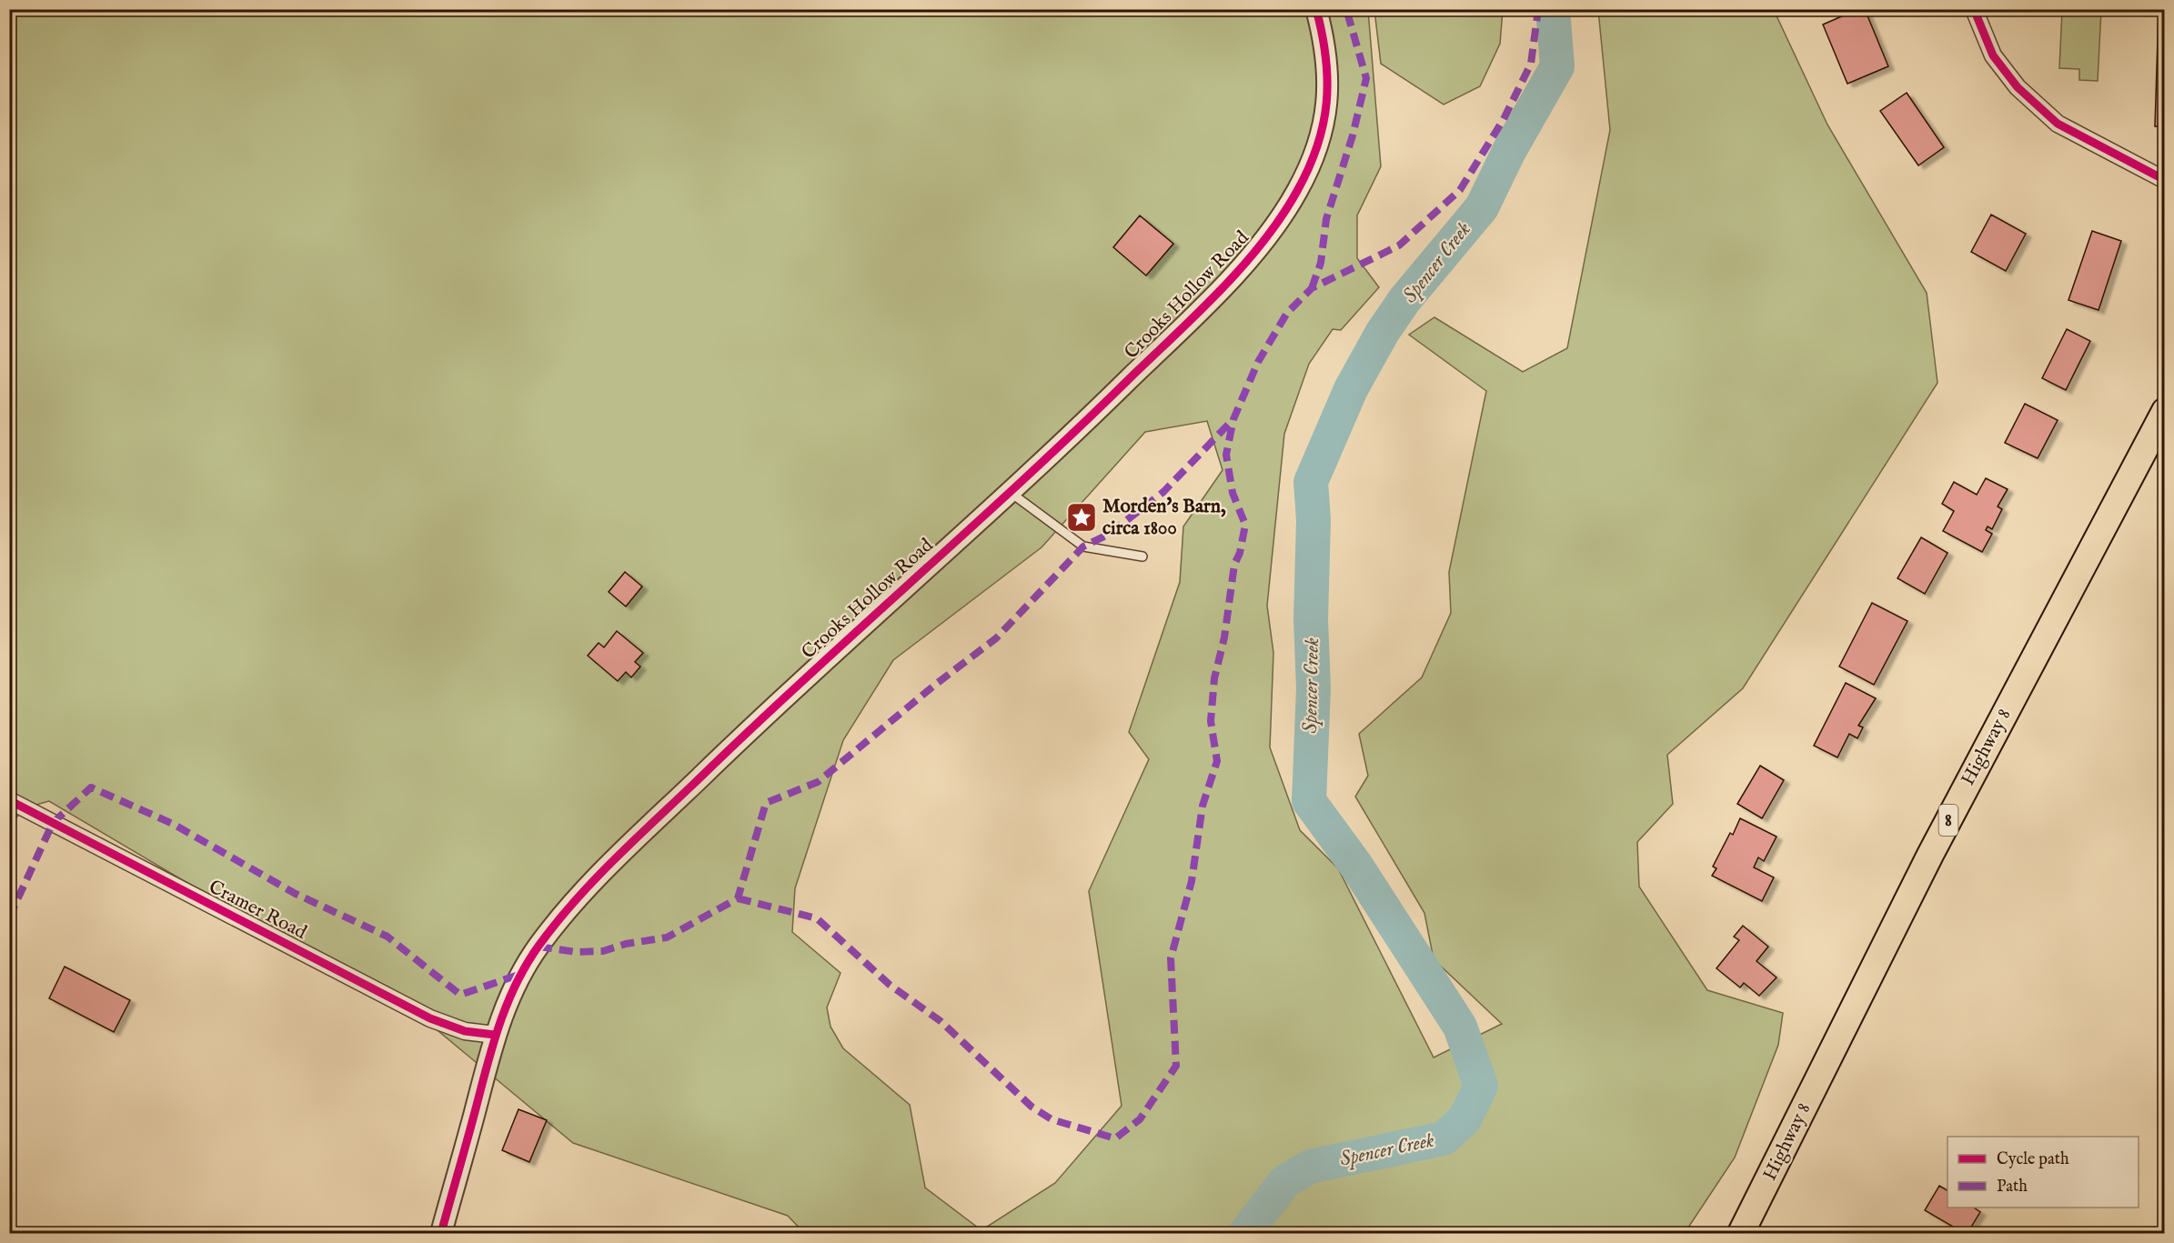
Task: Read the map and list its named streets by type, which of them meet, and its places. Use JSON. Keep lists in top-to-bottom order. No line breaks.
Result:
{"streets":{"main road":["Highway 8","8"],"street":["Crooks Hollow Road","Cramer Road"]},"crossings":[["Crooks Hollow Road","Cramer Road"]],"water":["Spencer Creek"],"places":{"place":["Morden's Barn, circa 1800"]},"legend":["Cycle path","Path"]}
